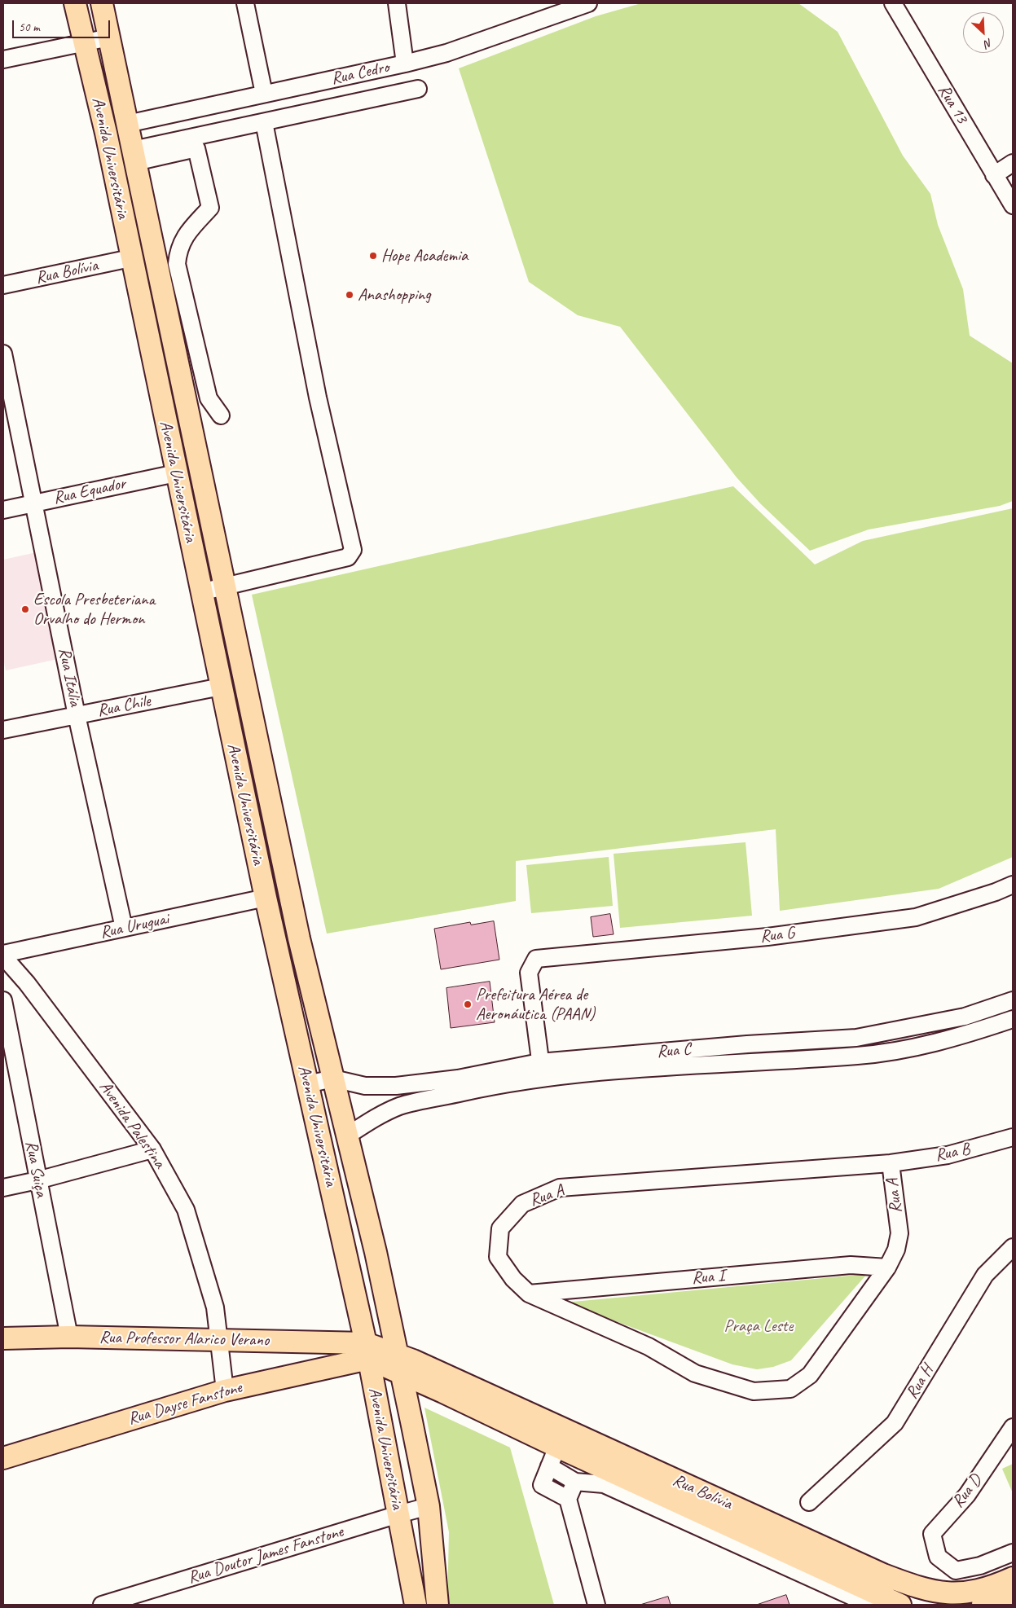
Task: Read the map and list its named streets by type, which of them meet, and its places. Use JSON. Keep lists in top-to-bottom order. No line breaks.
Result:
{"streets":{"main road":["Avenida Universitária","Rua Bolívia","Rua Professor Alarico Verano","Rua Dayse Fanstone"],"street":["Rua Cedro","Rua 13","Rua Equador","Rua Itália","Rua Chile","Rua Uruguai","Rua G","Rua C","Avenida Palestina","Rua B","Rua Suiça","Rua A","Rua I","Rua H","Rua D","Rua Doutor James Fanstone"]},"crossings":[["Rua Cedro","Avenida Universitária"],["Avenida Universitária","Rua Bolívia"],["Avenida Universitária","Rua Equador"],["Avenida Universitária","Rua Chile"],["Avenida Universitária","Rua Uruguai"],["Avenida Universitária","Rua C"],["Avenida Universitária","Rua Professor Alarico Verano"],["Avenida Universitária","Rua Dayse Fanstone"],["Avenida Universitária","Rua Doutor James Fanstone"],["Rua Equador","Rua Itália"],["Rua Itália","Rua Chile"],["Rua Itália","Rua Uruguai"],["Rua Uruguai","Avenida Palestina"],["Rua G","Rua C"],["Avenida Palestina","Rua Professor Alarico Verano"],["Avenida Palestina","Rua Dayse Fanstone"],["Rua B","Rua A"],["Rua Suiça","Rua Professor Alarico Verano"],["Rua A","Rua I"],["Rua Professor Alarico Verano","Rua Dayse Fanstone"]],"parks":["Praça Leste"],"places":["Hope Academia","Anashopping","Escola Presbeteriana Orvalho do Hermon","Prefeitura Aérea de Aeronáutica (PAAN)"],"scale_bar":"50 m","north":"bottom right"}
